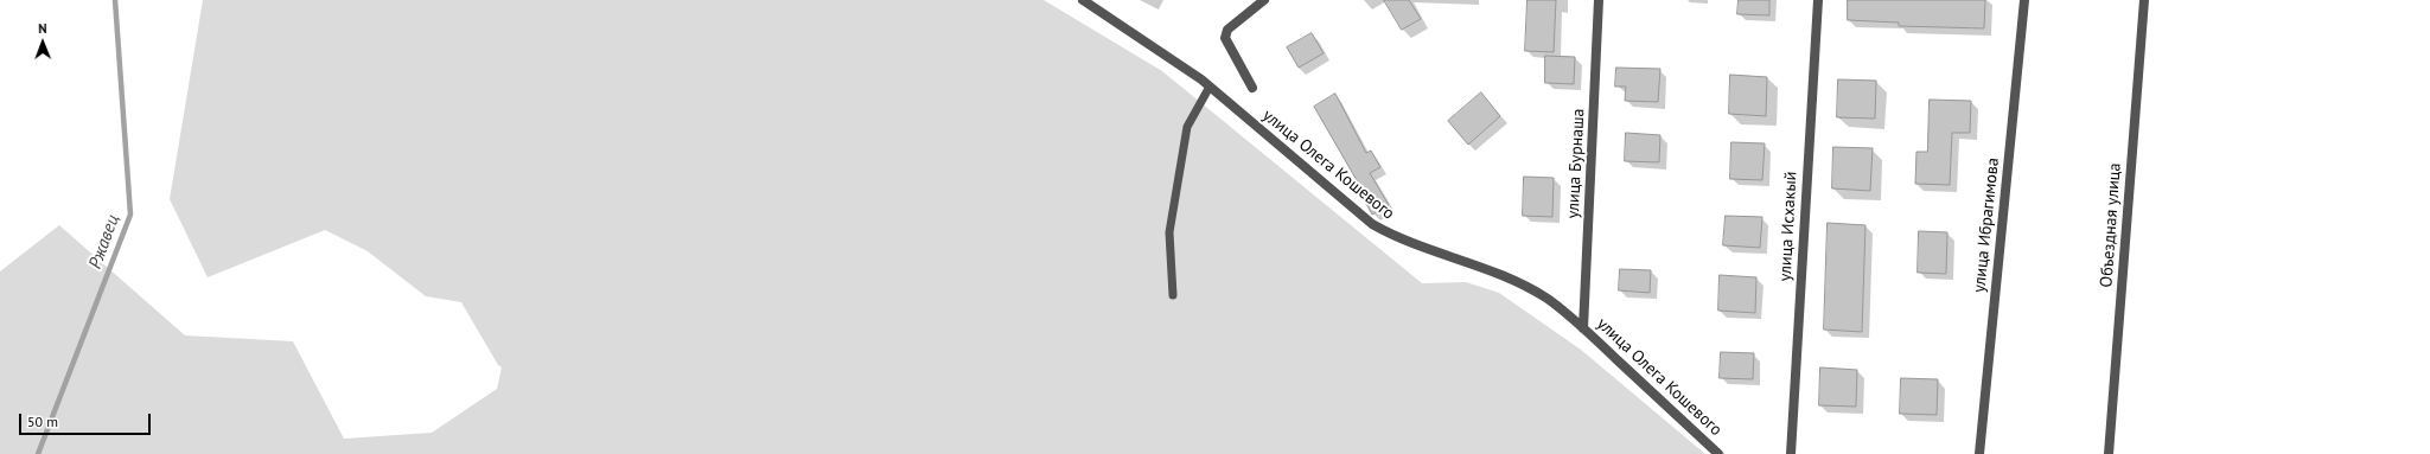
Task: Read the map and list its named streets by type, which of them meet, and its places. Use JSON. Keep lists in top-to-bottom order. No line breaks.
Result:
{"streets":{"street":["улица Бурнаша","улица Олега Кошевого","улица Ибрагимова","Объездная улица","улица Исхакый"]},"crossings":[["улица Бурнаша","улица Олега Кошевого"]],"water":["Ржавец"],"scale_bar":"50 m","north":"top"}
